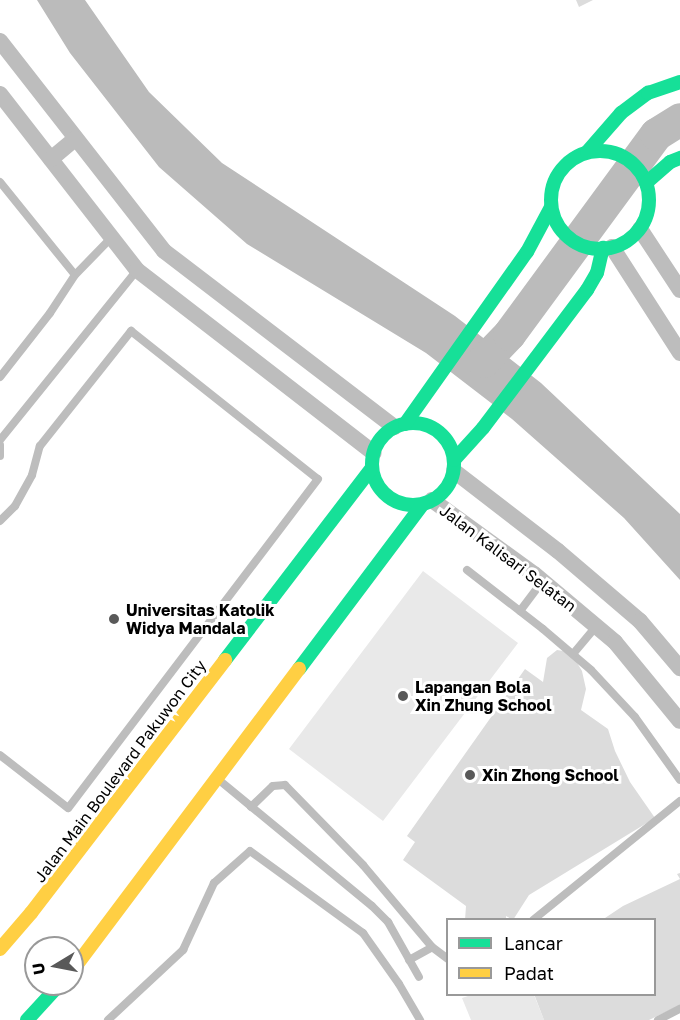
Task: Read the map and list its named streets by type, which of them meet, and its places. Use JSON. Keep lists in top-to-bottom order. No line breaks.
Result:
{"streets":{"street":["Jalan Kalisari Selatan","Jalan Main Boulevard Pakuwon City"]},"crossings":[["Jalan Kalisari Selatan","Jalan Main Boulevard Pakuwon City"]],"places":["Universitas Katolik Widya Mandala","Lapangan Bola Xin Zhung School","Xin Zhong School"],"legend":["Lancar","Padat"],"north":"left"}
